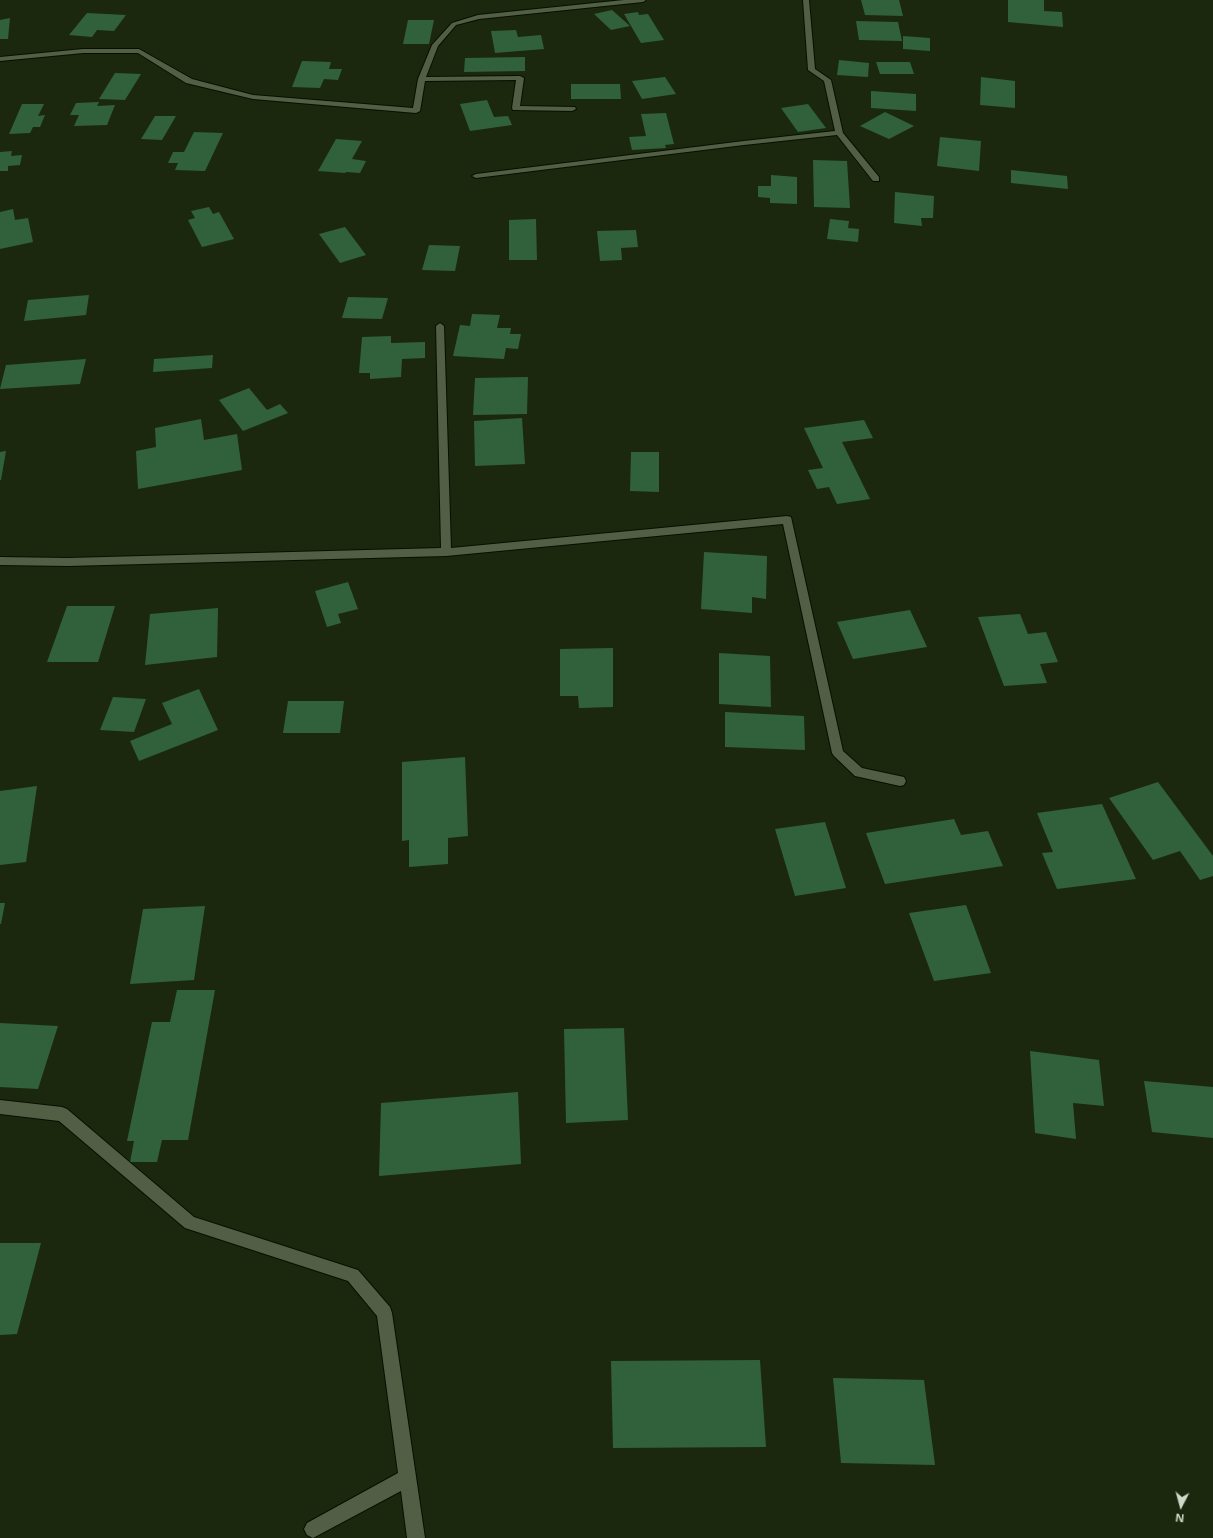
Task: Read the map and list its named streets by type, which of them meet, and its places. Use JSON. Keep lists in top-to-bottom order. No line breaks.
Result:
{"north":"bottom"}
